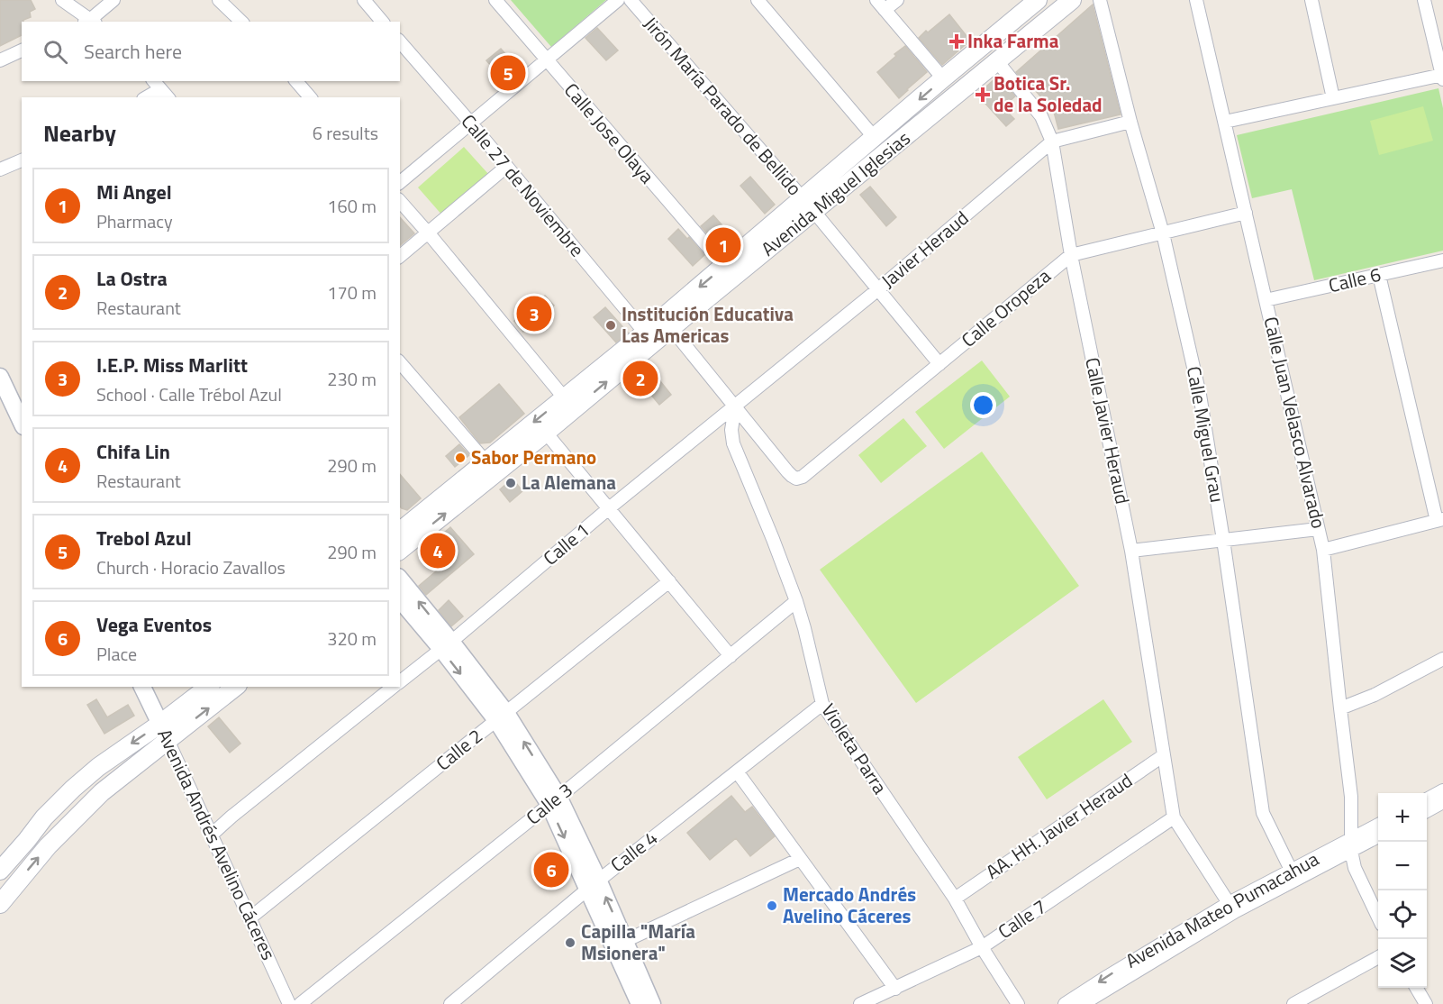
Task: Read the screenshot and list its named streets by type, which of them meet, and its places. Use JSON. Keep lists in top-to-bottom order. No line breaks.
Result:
{"streets":{"main road":["Avenida Miguel Iglesias"],"street":["Jirón María Parado de Bellido","Calle Jose Olaya","Calle 27 de Noviembre","Javier Heraud","Calle 6","Calle Oropeza","Calle Juan Velasco Alvarado","Calle Javier Heraud","Calle Miguel Grau","Calle 1","Violeta Parra","Calle 2","Calle 3","AA. HH. Javier Heraud","Avenida Andrés Avelino Cáceres","Calle 4","Avenida Mateo Pumacahua","Calle 7"]},"crossings":[["Jirón María Parado de Bellido","Avenida Miguel Iglesias"],["Jirón María Parado de Bellido","Javier Heraud"],["Jirón María Parado de Bellido","Calle Oropeza"],["Calle Jose Olaya","Avenida Miguel Iglesias"],["Calle 27 de Noviembre","Avenida Miguel Iglesias"],["Avenida Miguel Iglesias","Calle Javier Heraud"],["Javier Heraud","Calle Oropeza"],["Javier Heraud","Calle Javier Heraud"],["Javier Heraud","Calle Miguel Grau"],["Javier Heraud","Calle 1"],["Javier Heraud","Violeta Parra"],["Calle 6","Calle Juan Velasco Alvarado"],["Calle Oropeza","Calle Juan Velasco Alvarado"],["Calle Oropeza","Calle Javier Heraud"],["Calle Oropeza","Calle Miguel Grau"],["Calle Oropeza","Calle 1"],["Calle Oropeza","Violeta Parra"],["Calle Juan Velasco Alvarado","Avenida Mateo Pumacahua"],["Calle Javier Heraud","AA. HH. Javier Heraud"],["Calle Javier Heraud","Calle 7"],["Calle Miguel Grau","Avenida Mateo Pumacahua"],["Calle 1","Violeta Parra"],["Calle 1","Avenida Andrés Avelino Cáceres"],["Violeta Parra","Calle 3"],["Violeta Parra","AA. HH. Javier Heraud"],["Violeta Parra","Calle 4"],["Violeta Parra","Calle 7"],["Calle 2","Avenida Andrés Avelino Cáceres"]],"places":{"health":["Inka Farma","Botica Sr. de la Soledad"],"other":["Institución Educativa Las Americas","Sabor Permano","La Alemana","Mercado Andrés Avelino Cáceres","Capilla \"María Msionera\""]},"page":{"search":"Search here","pins":["5","1","3","2","4","6"],"heading":["Nearby","6 results"],"list":[{"mark":"1","name":"Mi Angel","note":"Pharmacy","value":"160 m"},{"mark":"2","name":"La Ostra","note":"Restaurant","value":"170 m"},{"mark":"3","name":"I.E.P. Miss Marlitt","note":"School · Calle Trébol Azul","value":"230 m"},{"mark":"4","name":"Chifa Lin","note":"Restaurant","value":"290 m"},{"mark":"5","name":"Trebol Azul","note":"Church · Horacio Zavallos","value":"290 m"},{"mark":"6","name":"Vega Eventos","note":"Place","value":"320 m"}],"map_buttons":["+","−"]}}
